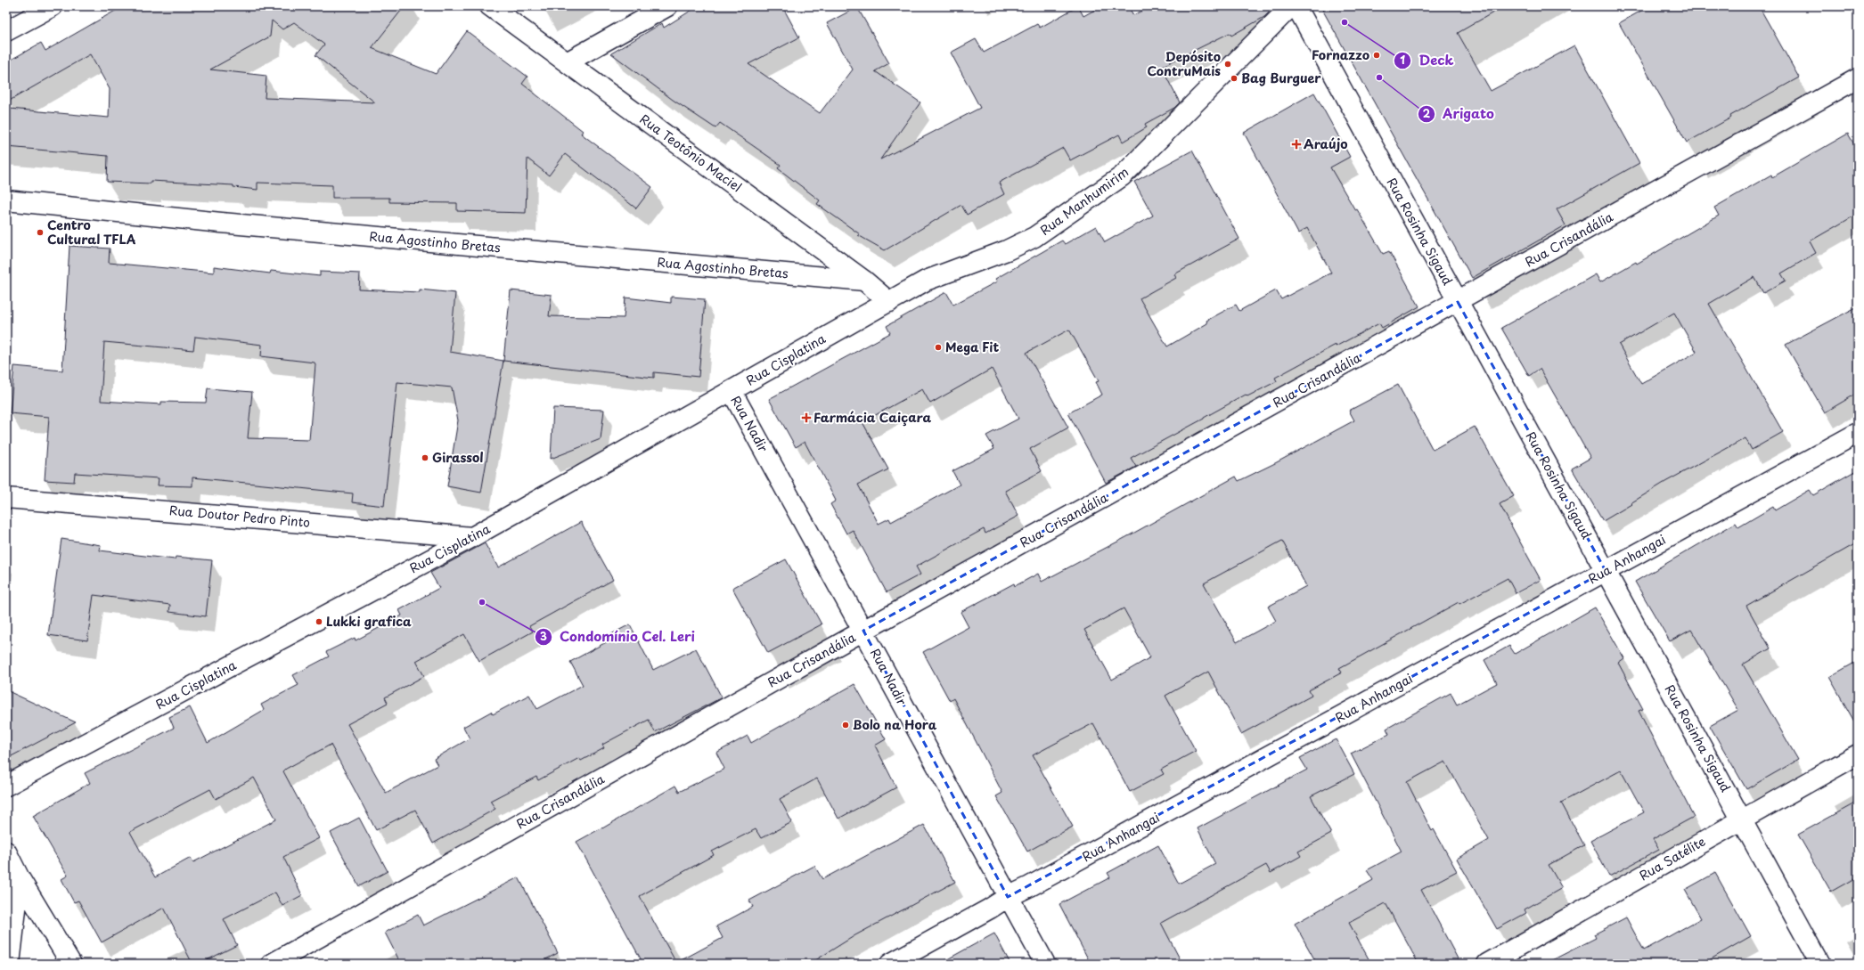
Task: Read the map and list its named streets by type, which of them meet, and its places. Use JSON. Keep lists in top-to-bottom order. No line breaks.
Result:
{"streets":{"street":["Rua Teotônio Maciel","Rua Manhumirim","Rua Rosinha Sigaud","Rua Crisandália","Rua Agostinho Bretas","Rua Cisplatina","Rua Nadir","Rua Doutor Pedro Pinto","Rua Anhangai","Rua Satélite"]},"crossings":[["Rua Teotônio Maciel","Rua Manhumirim"],["Rua Teotônio Maciel","Rua Agostinho Bretas"],["Rua Teotônio Maciel","Rua Cisplatina"],["Rua Manhumirim","Rua Cisplatina"],["Rua Rosinha Sigaud","Rua Crisandália"],["Rua Rosinha Sigaud","Rua Anhangai"],["Rua Rosinha Sigaud","Rua Satélite"],["Rua Crisandália","Rua Nadir"],["Rua Cisplatina","Rua Nadir"],["Rua Cisplatina","Rua Doutor Pedro Pinto"],["Rua Nadir","Rua Anhangai"]],"places":{"other":["Deck","Fornazzo","Depósito ContruMais","Arigato","Bag Burguer","Centro Cultural TFLA","Mega Fit","Girassol","Condomínio Cel. Leri","Lukki grafica","Bolo na Hora"],"health":["Araújo","Farmácia Caiçara"]}}
